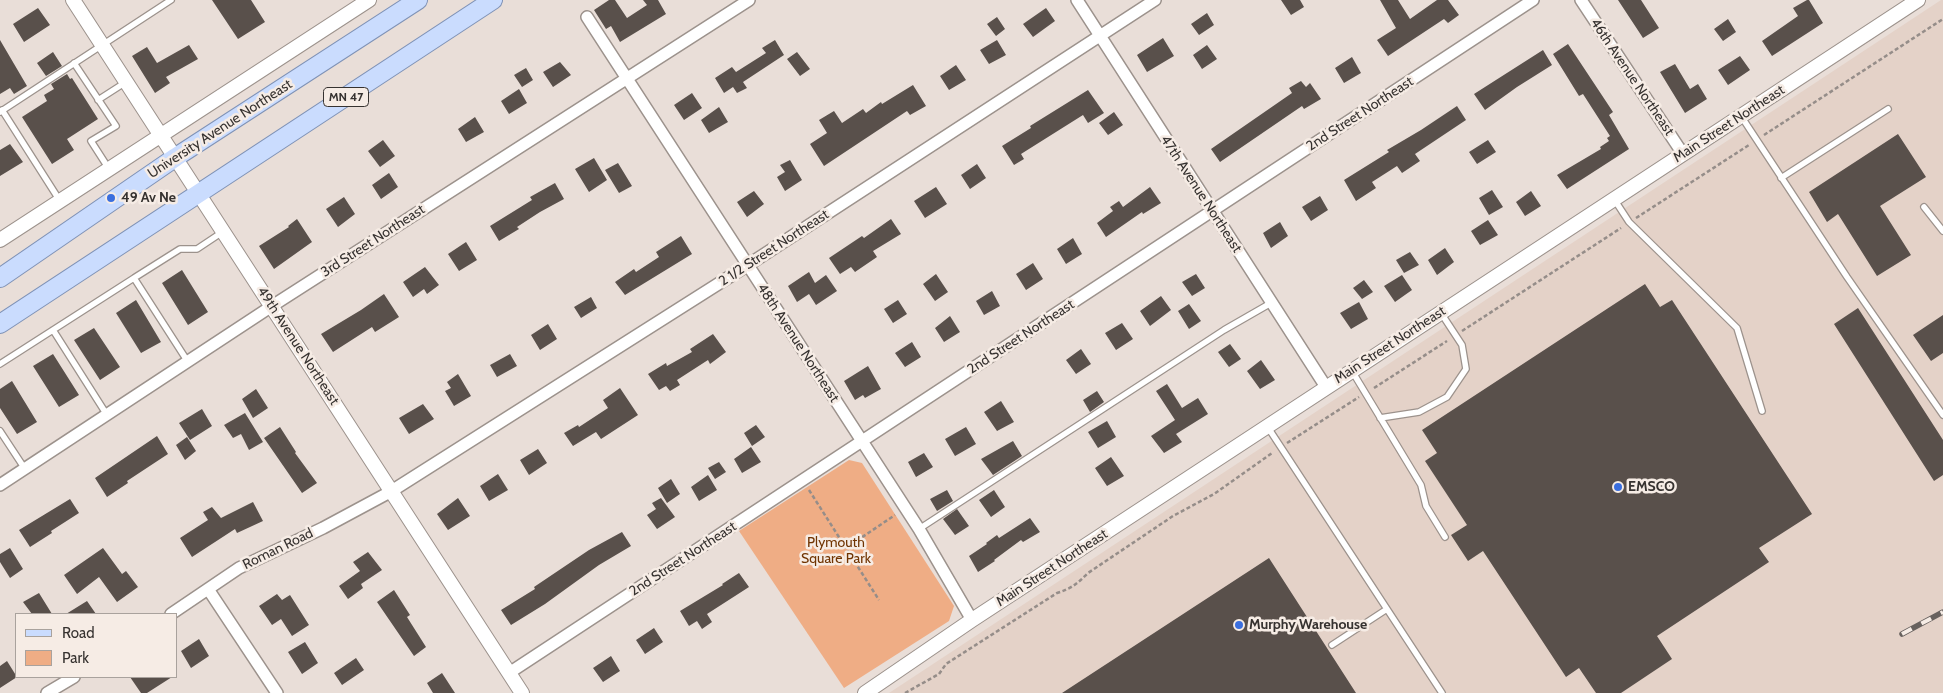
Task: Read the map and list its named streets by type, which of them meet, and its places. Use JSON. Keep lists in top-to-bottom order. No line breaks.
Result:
{"streets":{"main road":["MN 47","University Avenue Northeast"],"street":["46th Avenue Northeast","2nd Street Northeast","Main Street Northeast","47th Avenue Northeast","3rd Street Northeast","2 1/2 Street Northeast","48th Avenue Northeast","49th Avenue Northeast","Roman Road"]},"crossings":[["46th Avenue Northeast","Main Street Northeast"],["MN 47","49th Avenue Northeast"],["2nd Street Northeast","47th Avenue Northeast"],["2nd Street Northeast","48th Avenue Northeast"],["2nd Street Northeast","49th Avenue Northeast"],["Main Street Northeast","47th Avenue Northeast"],["Main Street Northeast","48th Avenue Northeast"],["University Avenue Northeast","49th Avenue Northeast"],["47th Avenue Northeast","2 1/2 Street Northeast"],["3rd Street Northeast","48th Avenue Northeast"],["3rd Street Northeast","49th Avenue Northeast"],["2 1/2 Street Northeast","48th Avenue Northeast"],["2 1/2 Street Northeast","49th Avenue Northeast"],["2 1/2 Street Northeast","Roman Road"],["49th Avenue Northeast","Roman Road"]],"parks":["Plymouth Square Park"],"places":["49 Av Ne","EMSCO","Murphy Warehouse"],"legend":["Road","Park"]}
